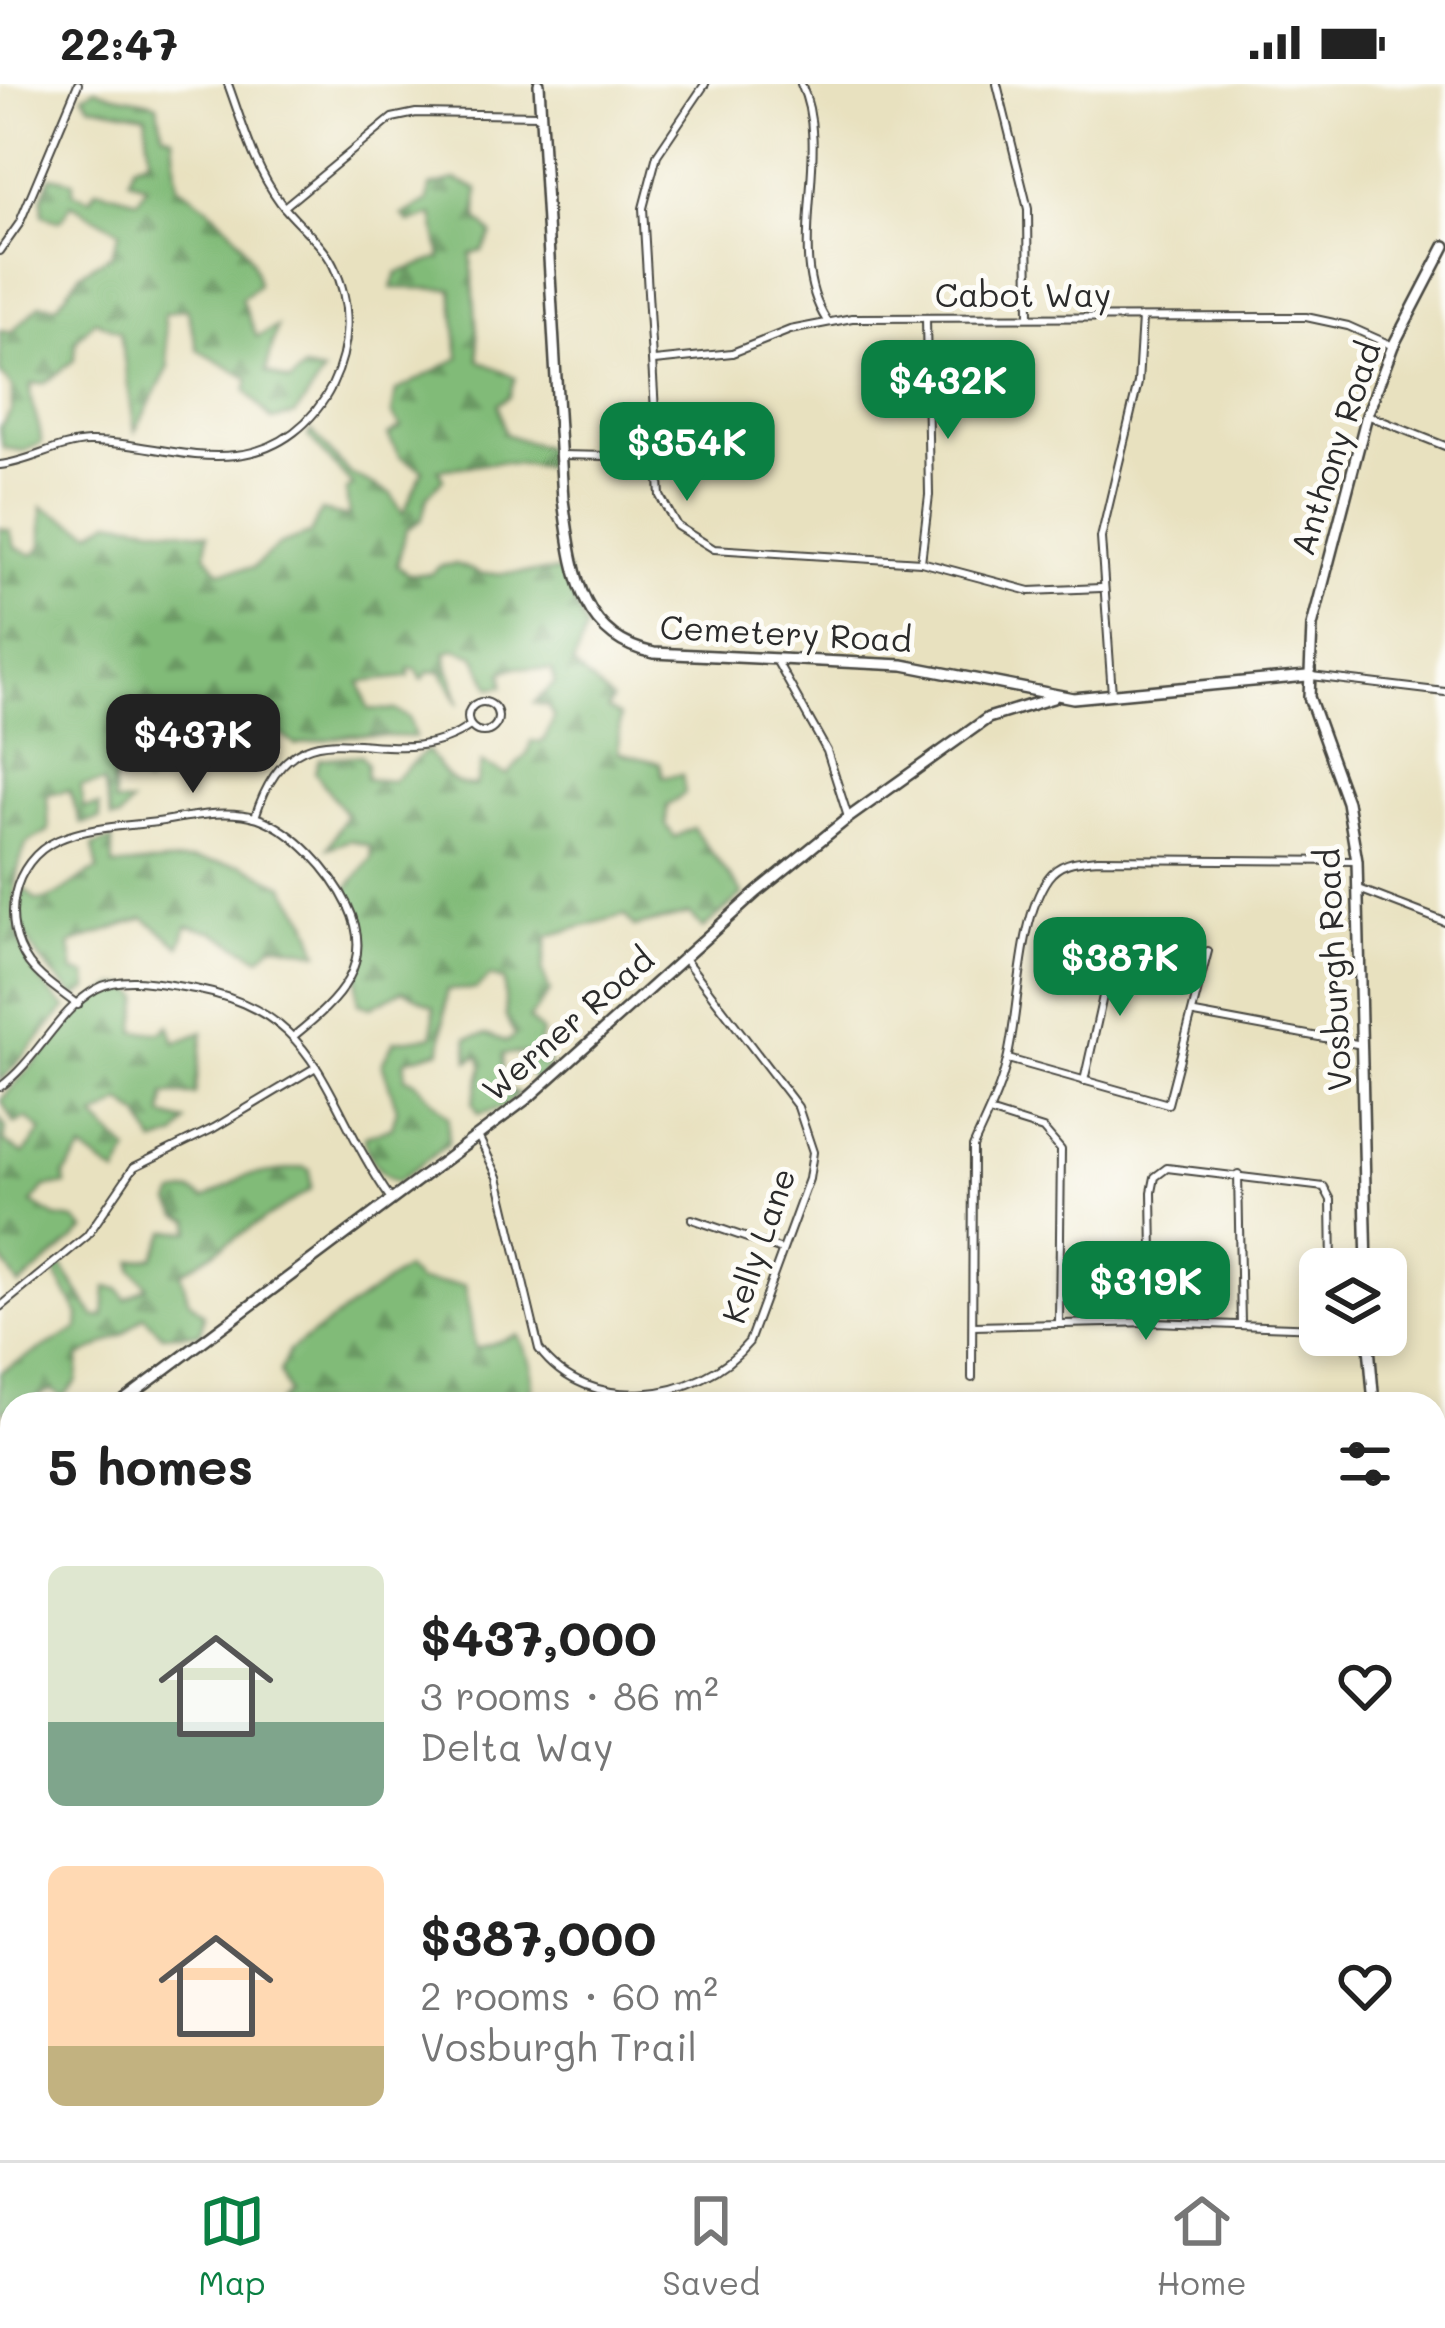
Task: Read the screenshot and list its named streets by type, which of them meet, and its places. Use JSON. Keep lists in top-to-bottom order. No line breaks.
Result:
{"streets":{"street":["Cabot Way","Anthony Road","Cemetery Road","Vosburgh Road","Werner Road","Kelly Lane"]},"crossings":[["Cabot Way","Anthony Road"],["Anthony Road","Cemetery Road"],["Anthony Road","Vosburgh Road"],["Cemetery Road","Vosburgh Road"],["Cemetery Road","Werner Road"],["Werner Road","Kelly Lane"]],"page":{"status":"22:47","price":["$432K","$354K","$437K","$387K","$319K"],"heading":"5 homes","list":[{"name":"$437,000","note":"3 rooms · 86 m² · Delta Way"},{"name":"$387,000","note":"2 rooms · 60 m² · Vosburgh Trail"}],"tabs":["Map","Saved","Home"]}}
